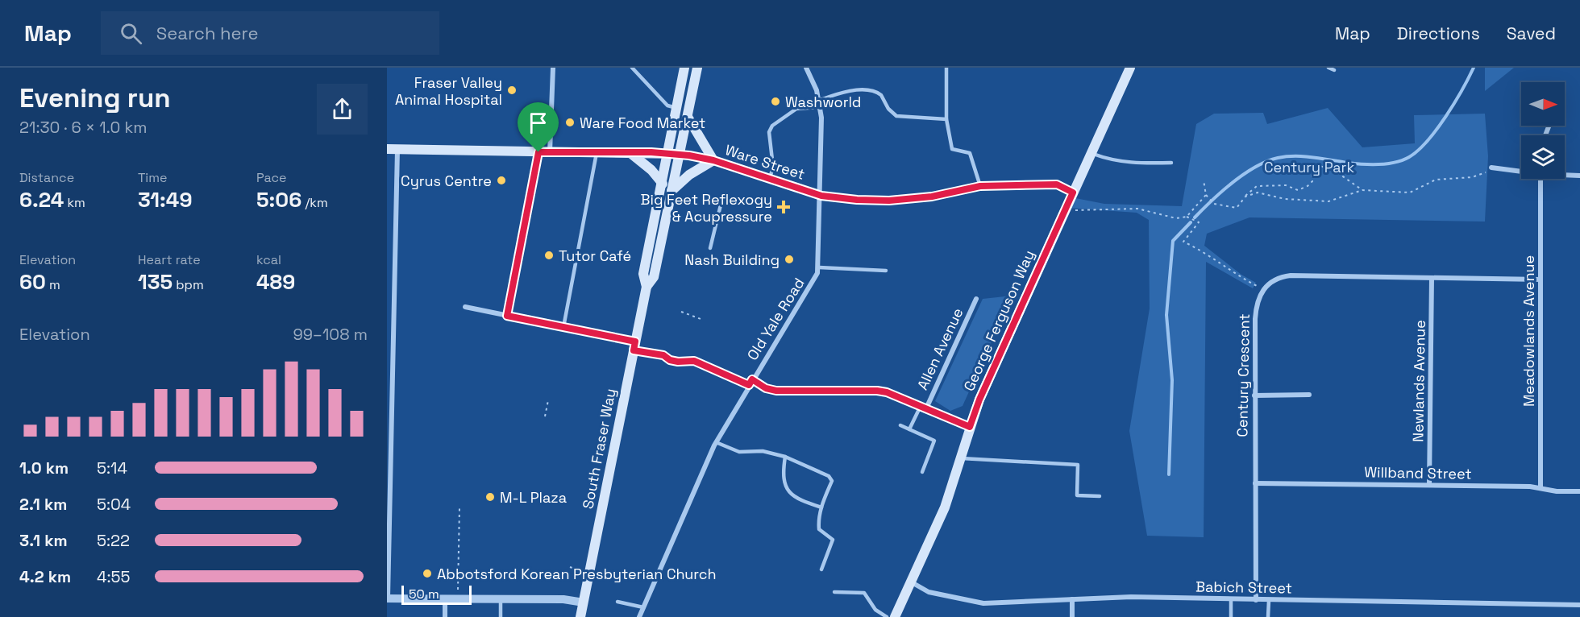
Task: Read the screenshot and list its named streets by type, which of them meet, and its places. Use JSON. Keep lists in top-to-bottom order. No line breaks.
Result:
{"streets":{"main road":["Ware Street","George Ferguson Way","South Fraser Way"],"street":["Old Yale Road","Meadowlands Avenue","Allen Avenue","Century Crescent","Newlands Avenue","Willband Street","Babich Street"]},"crossings":[["Ware Street","Old Yale Road"],["Ware Street","George Ferguson Way"],["Ware Street","South Fraser Way"],["George Ferguson Way","Babich Street"],["Meadowlands Avenue","Willband Street"],["Century Crescent","Willband Street"],["Century Crescent","Babich Street"],["Newlands Avenue","Willband Street"]],"parks":["Century Park"],"places":{"other":["Fraser Valley Animal Hospital","Washworld","Ware Food Market","Cyrus Centre","Tutor Café","Nash Building","M-L Plaza","Abbotsford Korean Presbyterian Church"],"health":["Big Feet Reflexogy & Acupressure"]},"scale_bar":"50 m","north":"right","page":{"header":"Map","search":"Search here","nav":["Map","Directions","Saved"],"heading":["Evening run","21:30 · 6 × 1.0 km"],"stats":[["Distance","6.24 km"],["Time","31:49"],["Pace","5:06 /km"],["Elevation","60 m"],["Heart rate","135 bpm"],["kcal","489"]],"chart":["Elevation","99–108 m"],"list":[{"name":"1.0 km","note":"5:14"},{"name":"2.1 km","note":"5:04"},{"name":"3.1 km","note":"5:22"},{"name":"4.2 km","note":"4:55"}],"scale":"50 m"}}
